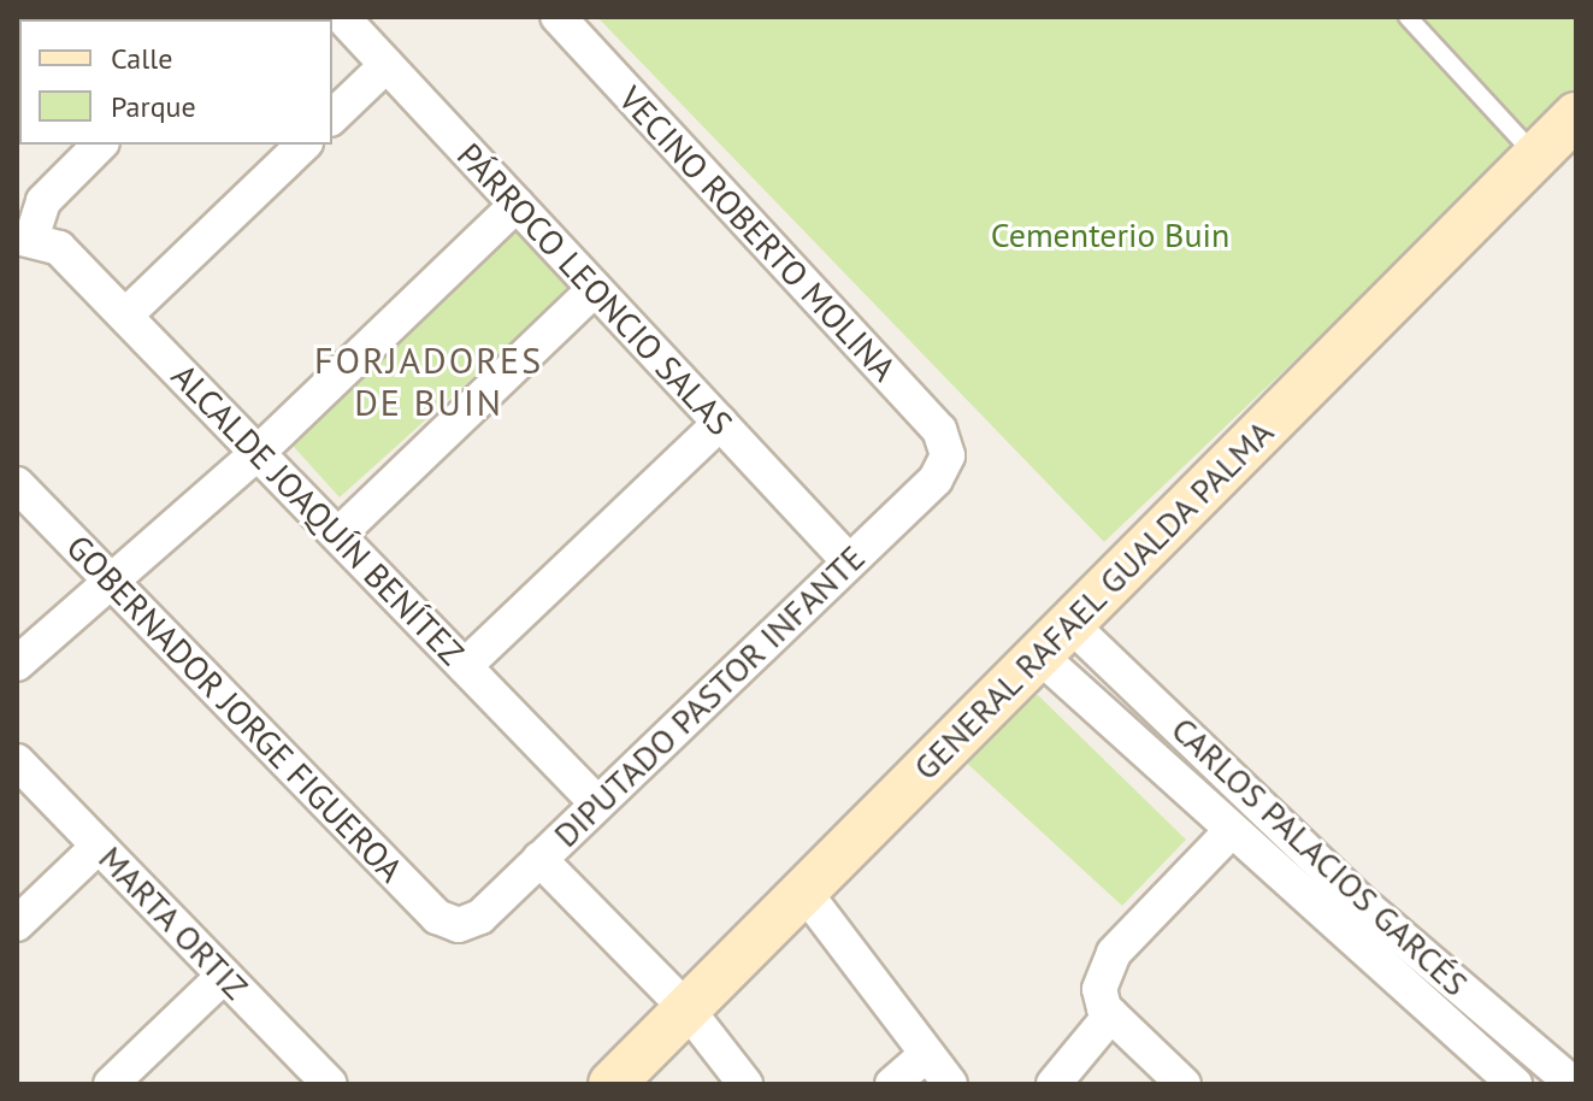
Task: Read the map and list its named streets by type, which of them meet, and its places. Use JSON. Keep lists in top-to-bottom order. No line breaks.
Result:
{"streets":{"main road":["GENERAL RAFAEL GUALDA PALMA"],"street":["VECINO ROBERTO MOLINA","PÁRROCO LEONCIO SALAS","ALCALDE JOAQUÍN BENÍTEZ","DIPUTADO PASTOR INFANTE","GOBERNADOR JORGE FIGUEROA","CARLOS PALACIOS GARCÉS","MARTA ORTIZ"]},"crossings":[["VECINO ROBERTO MOLINA","DIPUTADO PASTOR INFANTE"],["PÁRROCO LEONCIO SALAS","DIPUTADO PASTOR INFANTE"],["ALCALDE JOAQUÍN BENÍTEZ","DIPUTADO PASTOR INFANTE"],["GENERAL RAFAEL GUALDA PALMA","CARLOS PALACIOS GARCÉS"],["DIPUTADO PASTOR INFANTE","GOBERNADOR JORGE FIGUEROA"]],"districts":["FORJADORES DE BUIN"],"parks":["Cementerio Buin"],"legend":["Calle","Parque"]}
